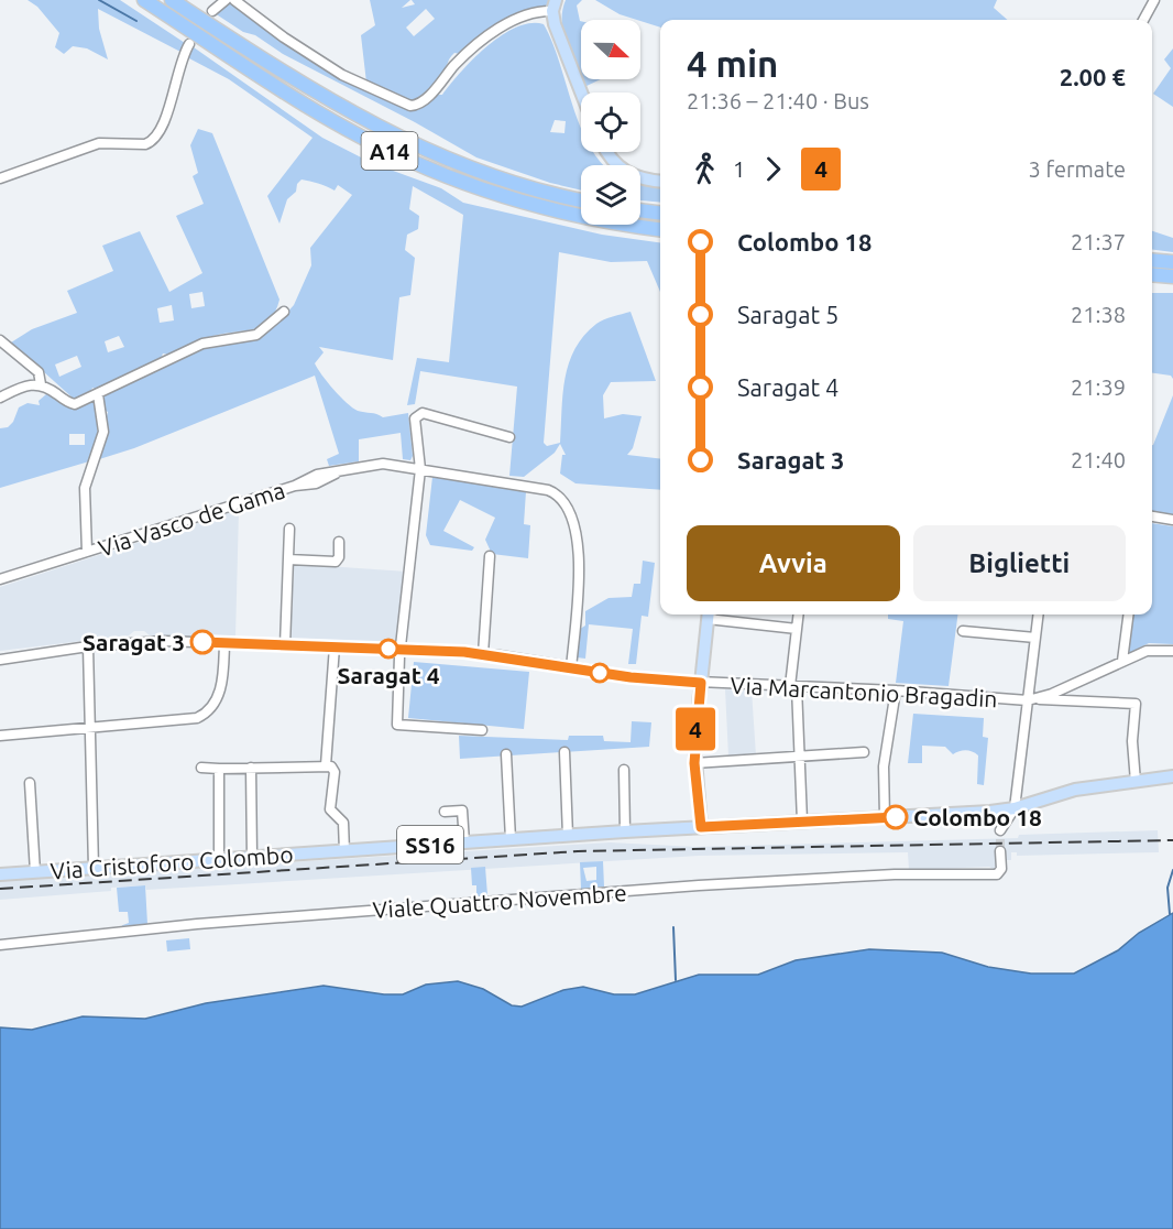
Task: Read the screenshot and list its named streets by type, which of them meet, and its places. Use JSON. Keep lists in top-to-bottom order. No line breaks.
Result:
{"streets":{"highway":["A14"],"main road":["SS16","Via Cristoforo Colombo"],"street":["Via Vasco de Gama","Via Marcantonio Bragadin","Viale Quattro Novembre"]},"crossings":[["Via Vasco de Gama","Via Marcantonio Bragadin"],["Via Marcantonio Bragadin","Via Cristoforo Colombo"]],"places":["Saragat 3","Saragat 4","Colombo 18"],"lines":["bus line 4"],"north":"right","page":{"on_map":"4","heading":["4 min","21:36 – 21:40 · Bus","2.00 €"],"legs":["1","4","3 fermate"],"list":[{"name":"Colombo 18","value":"21:37"},{"name":"Saragat 5","value":"21:38"},{"name":"Saragat 4","value":"21:39"},{"name":"Saragat 3","value":"21:40"}],"buttons":["Avvia","Biglietti"]}}
